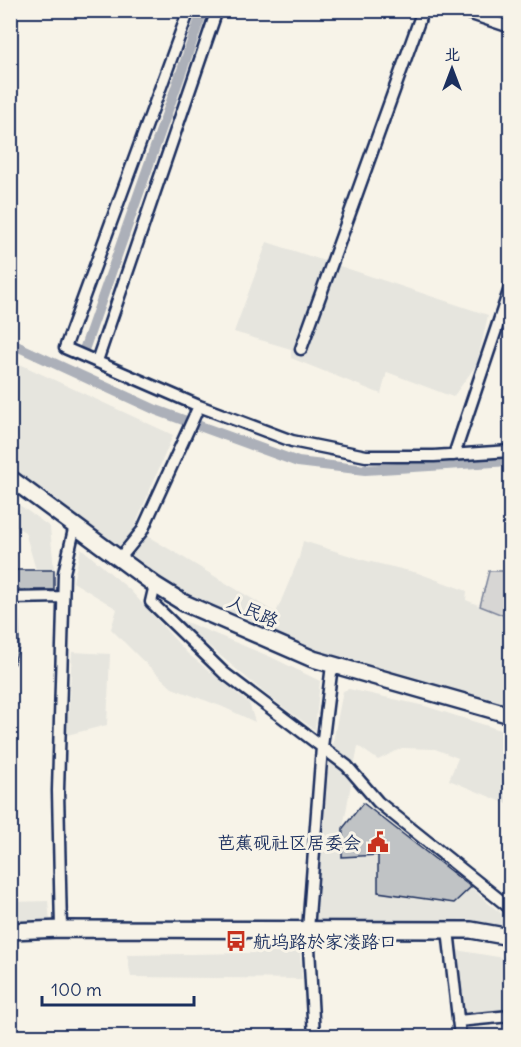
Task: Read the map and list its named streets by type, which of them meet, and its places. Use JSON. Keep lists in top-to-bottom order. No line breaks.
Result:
{"streets":{"street":["人民路"]},"places":{"public building":["芭蕉砚社区居委会"],"bus stop":["航坞路於家溇路口"]},"scale_bar":"100 m","north":"top"}
